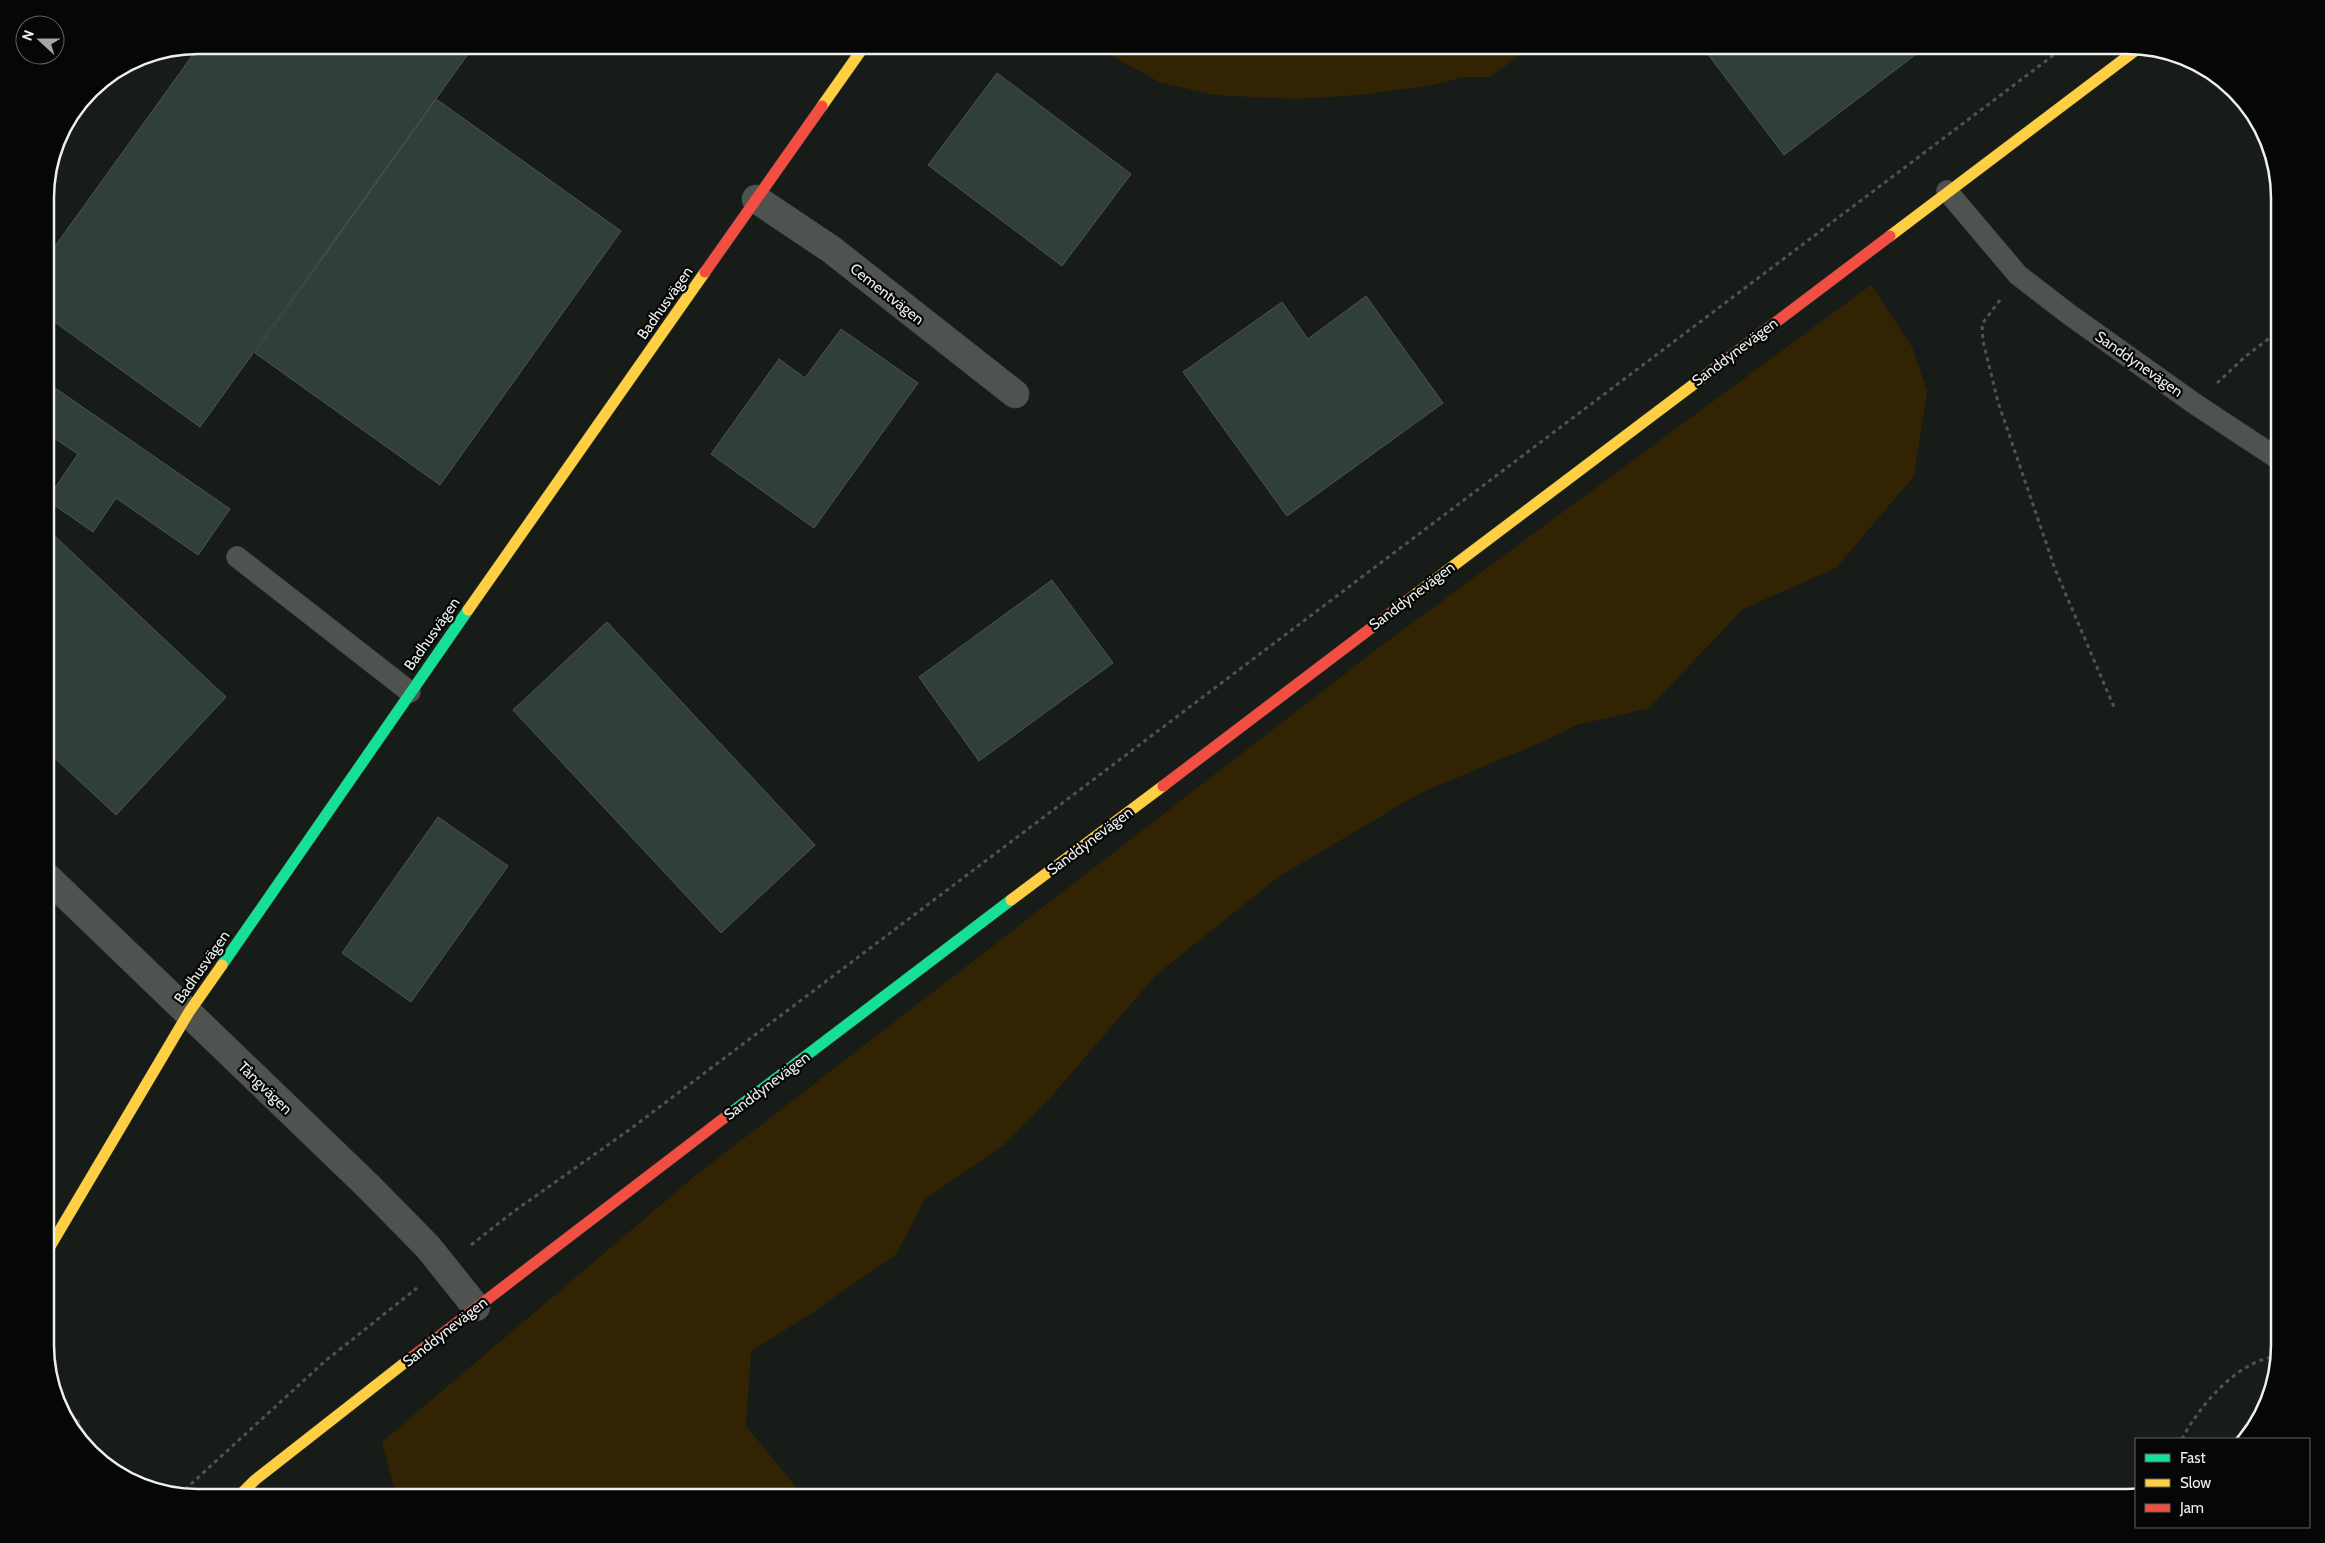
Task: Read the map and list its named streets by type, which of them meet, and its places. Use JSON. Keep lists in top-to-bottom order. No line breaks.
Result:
{"streets":{"street":["Cementvägen","Badhusvägen","Sanddynevägen","Tångvägen"]},"crossings":[["Cementvägen","Badhusvägen"],["Badhusvägen","Tångvägen"],["Sanddynevägen","Tångvägen"]],"legend":["Fast","Slow","Jam"],"north":"left"}
